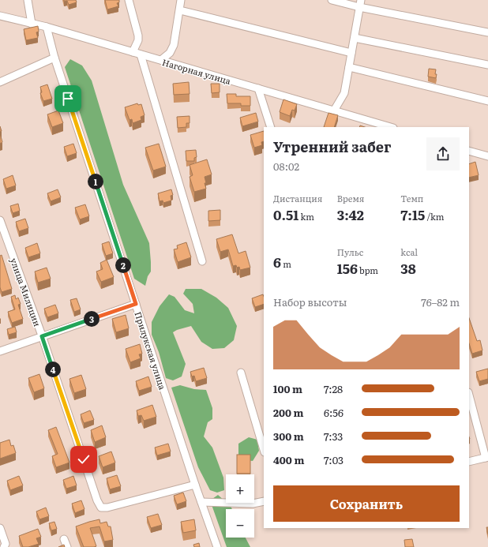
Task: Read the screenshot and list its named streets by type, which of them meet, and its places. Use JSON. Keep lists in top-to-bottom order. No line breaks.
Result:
{"streets":{"street":["Нагорная улица","улица Милиции","Прилукская улица"]},"crossings":[["Нагорная улица","Прилукская улица"],["улица Милиции","Прилукская улица"]],"page":{"heading":["Утренний забег","08:02"],"pins":["1","2","3","4"],"stats":[["Дистанция","0.51 km"],["Время","3:42"],["Темп","7:15 /km"],["6 m"],["Пульс","156 bpm"],["kcal","38"]],"chart":["Набор высоты","76–82 m"],"list":[{"name":"100 m","note":"7:28"},{"name":"200 m","note":"6:56"},{"name":"300 m","note":"7:33"},{"name":"400 m","note":"7:03"}],"map_buttons":["+","−"],"buttons":"Сохранить"}}
